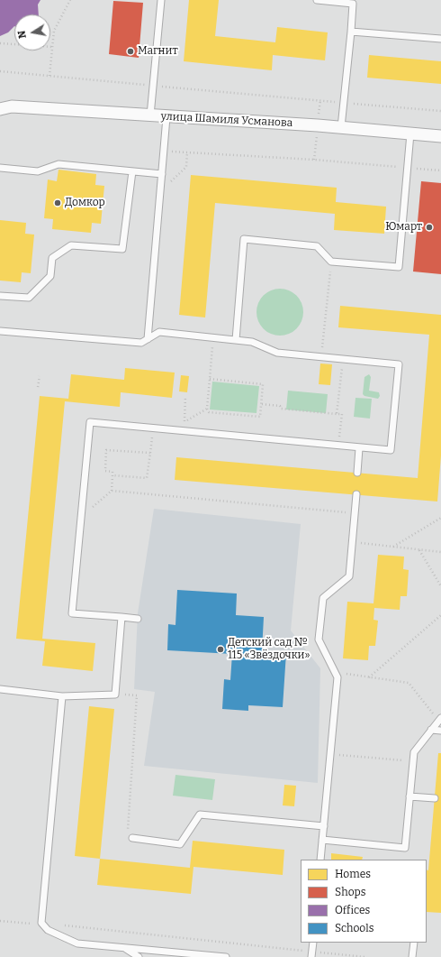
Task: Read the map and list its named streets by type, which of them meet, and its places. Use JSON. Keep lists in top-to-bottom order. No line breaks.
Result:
{"streets":{"street":["улица Шамиля Усманова"]},"places":["Магнит","Домкор","Юмарт","Детский сад № 115 «Звёздочки»"],"legend":["Homes","Shops","Offices","Schools"],"north":"left"}
